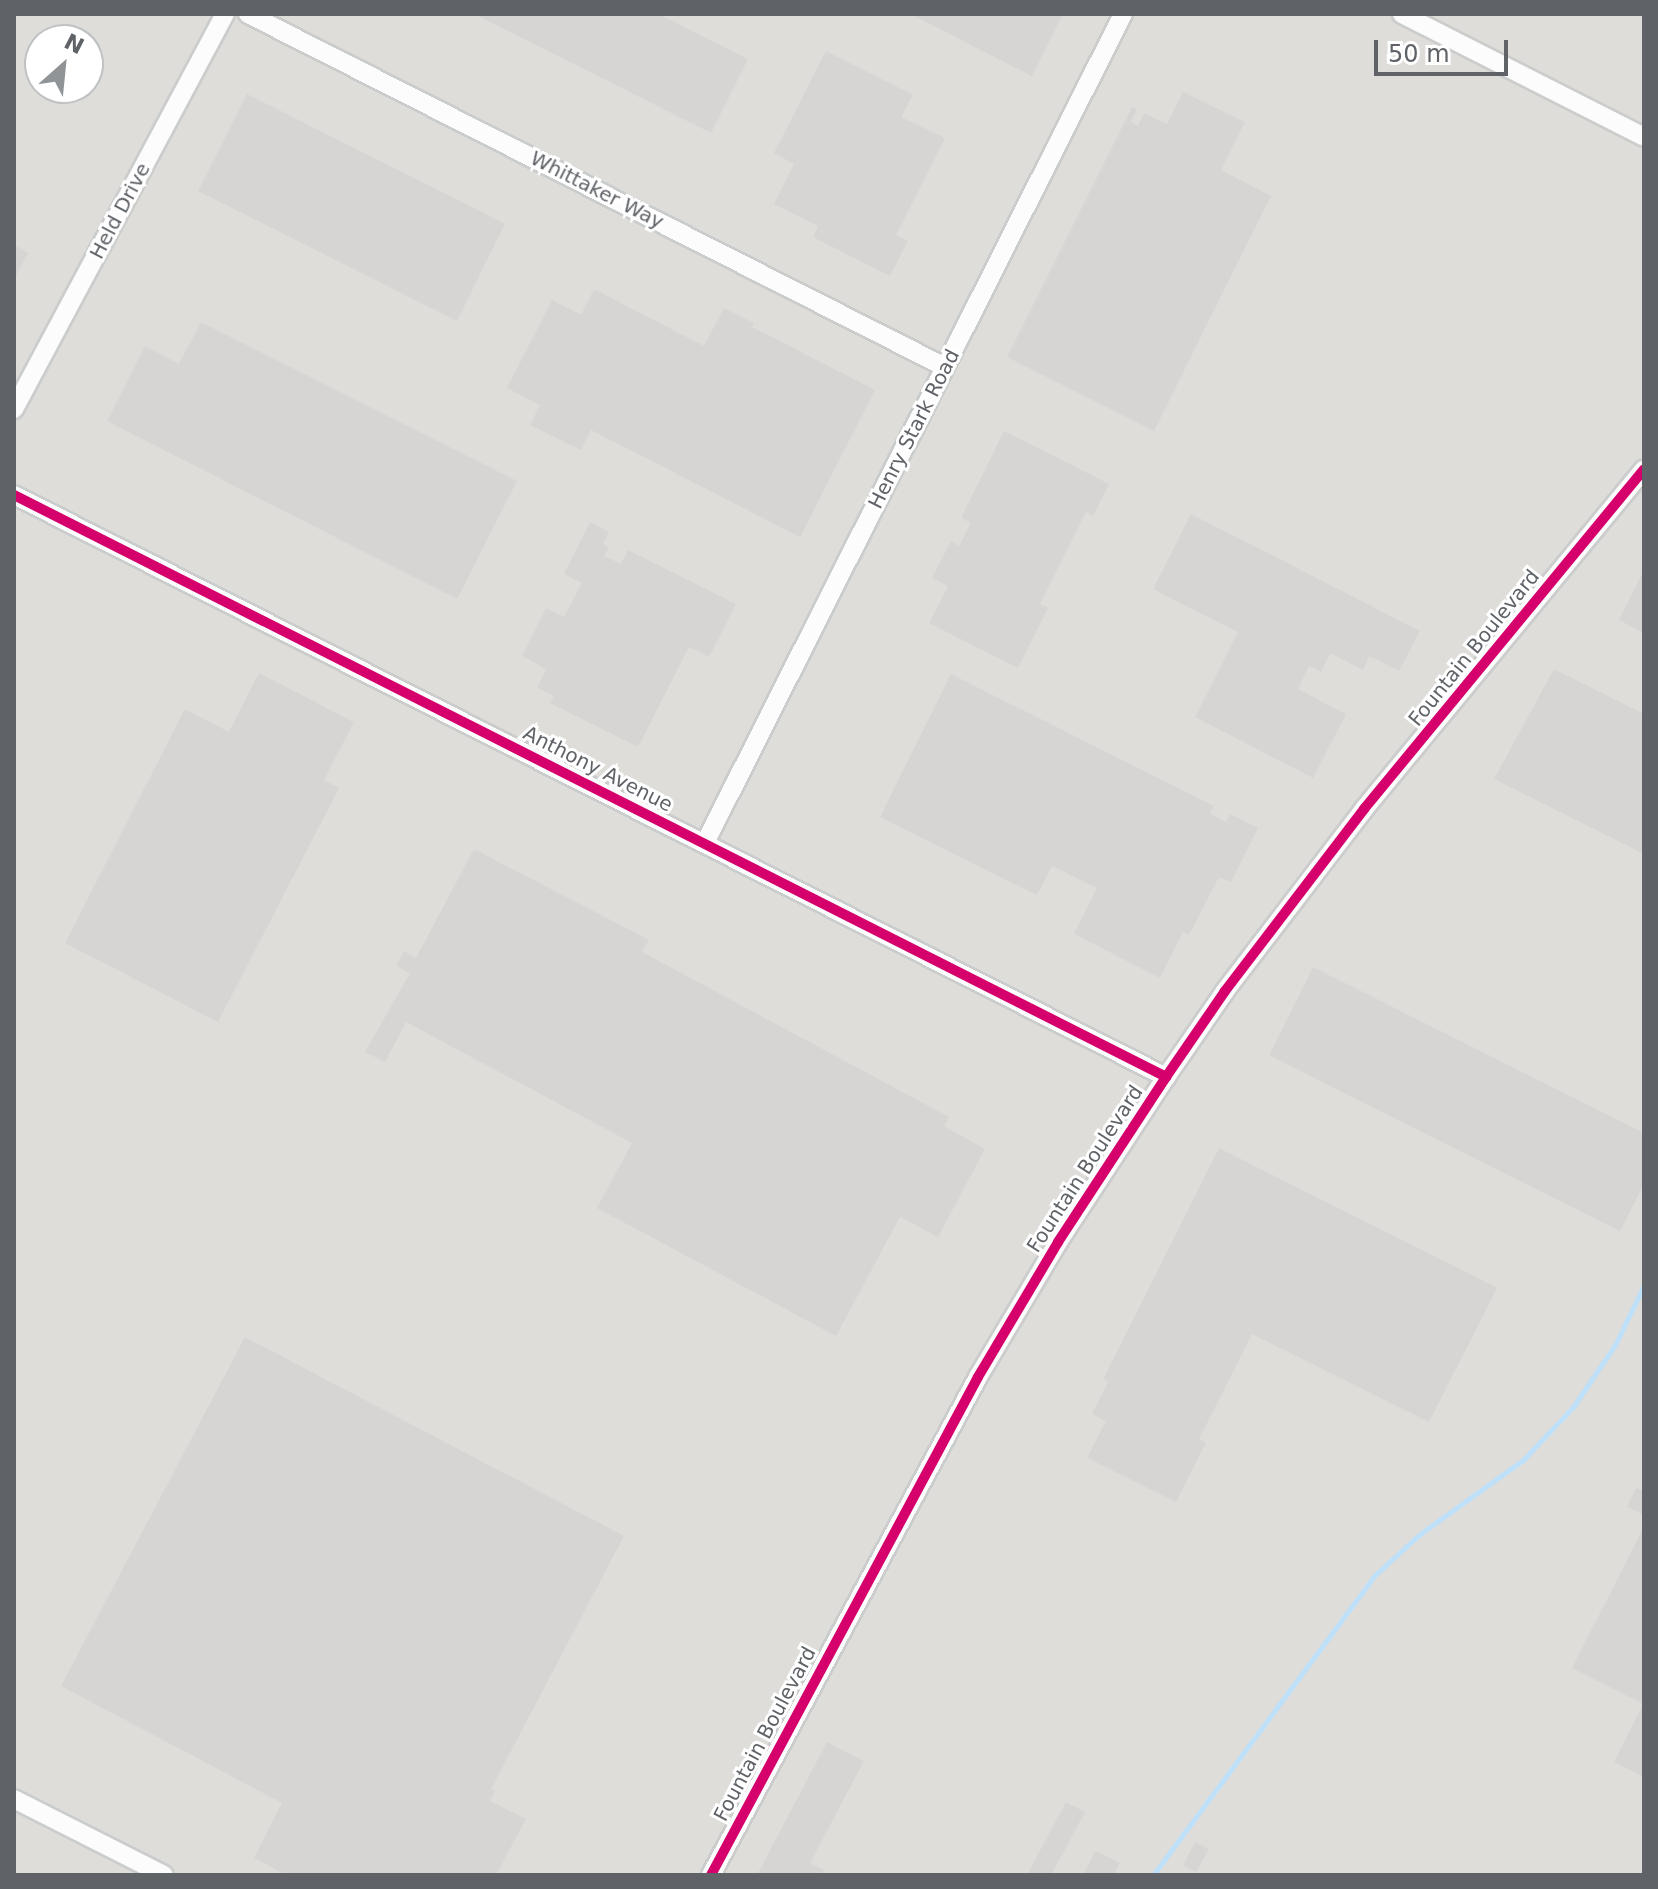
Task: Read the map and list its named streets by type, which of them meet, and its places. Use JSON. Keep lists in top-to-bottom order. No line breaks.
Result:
{"streets":{"street":["Whittaker Way","Held Drive","Henry Stark Road","Fountain Boulevard","Anthony Avenue"]},"crossings":[["Whittaker Way","Henry Stark Road"],["Henry Stark Road","Anthony Avenue"],["Fountain Boulevard","Anthony Avenue"]],"scale_bar":"50 m","north":"top right"}
